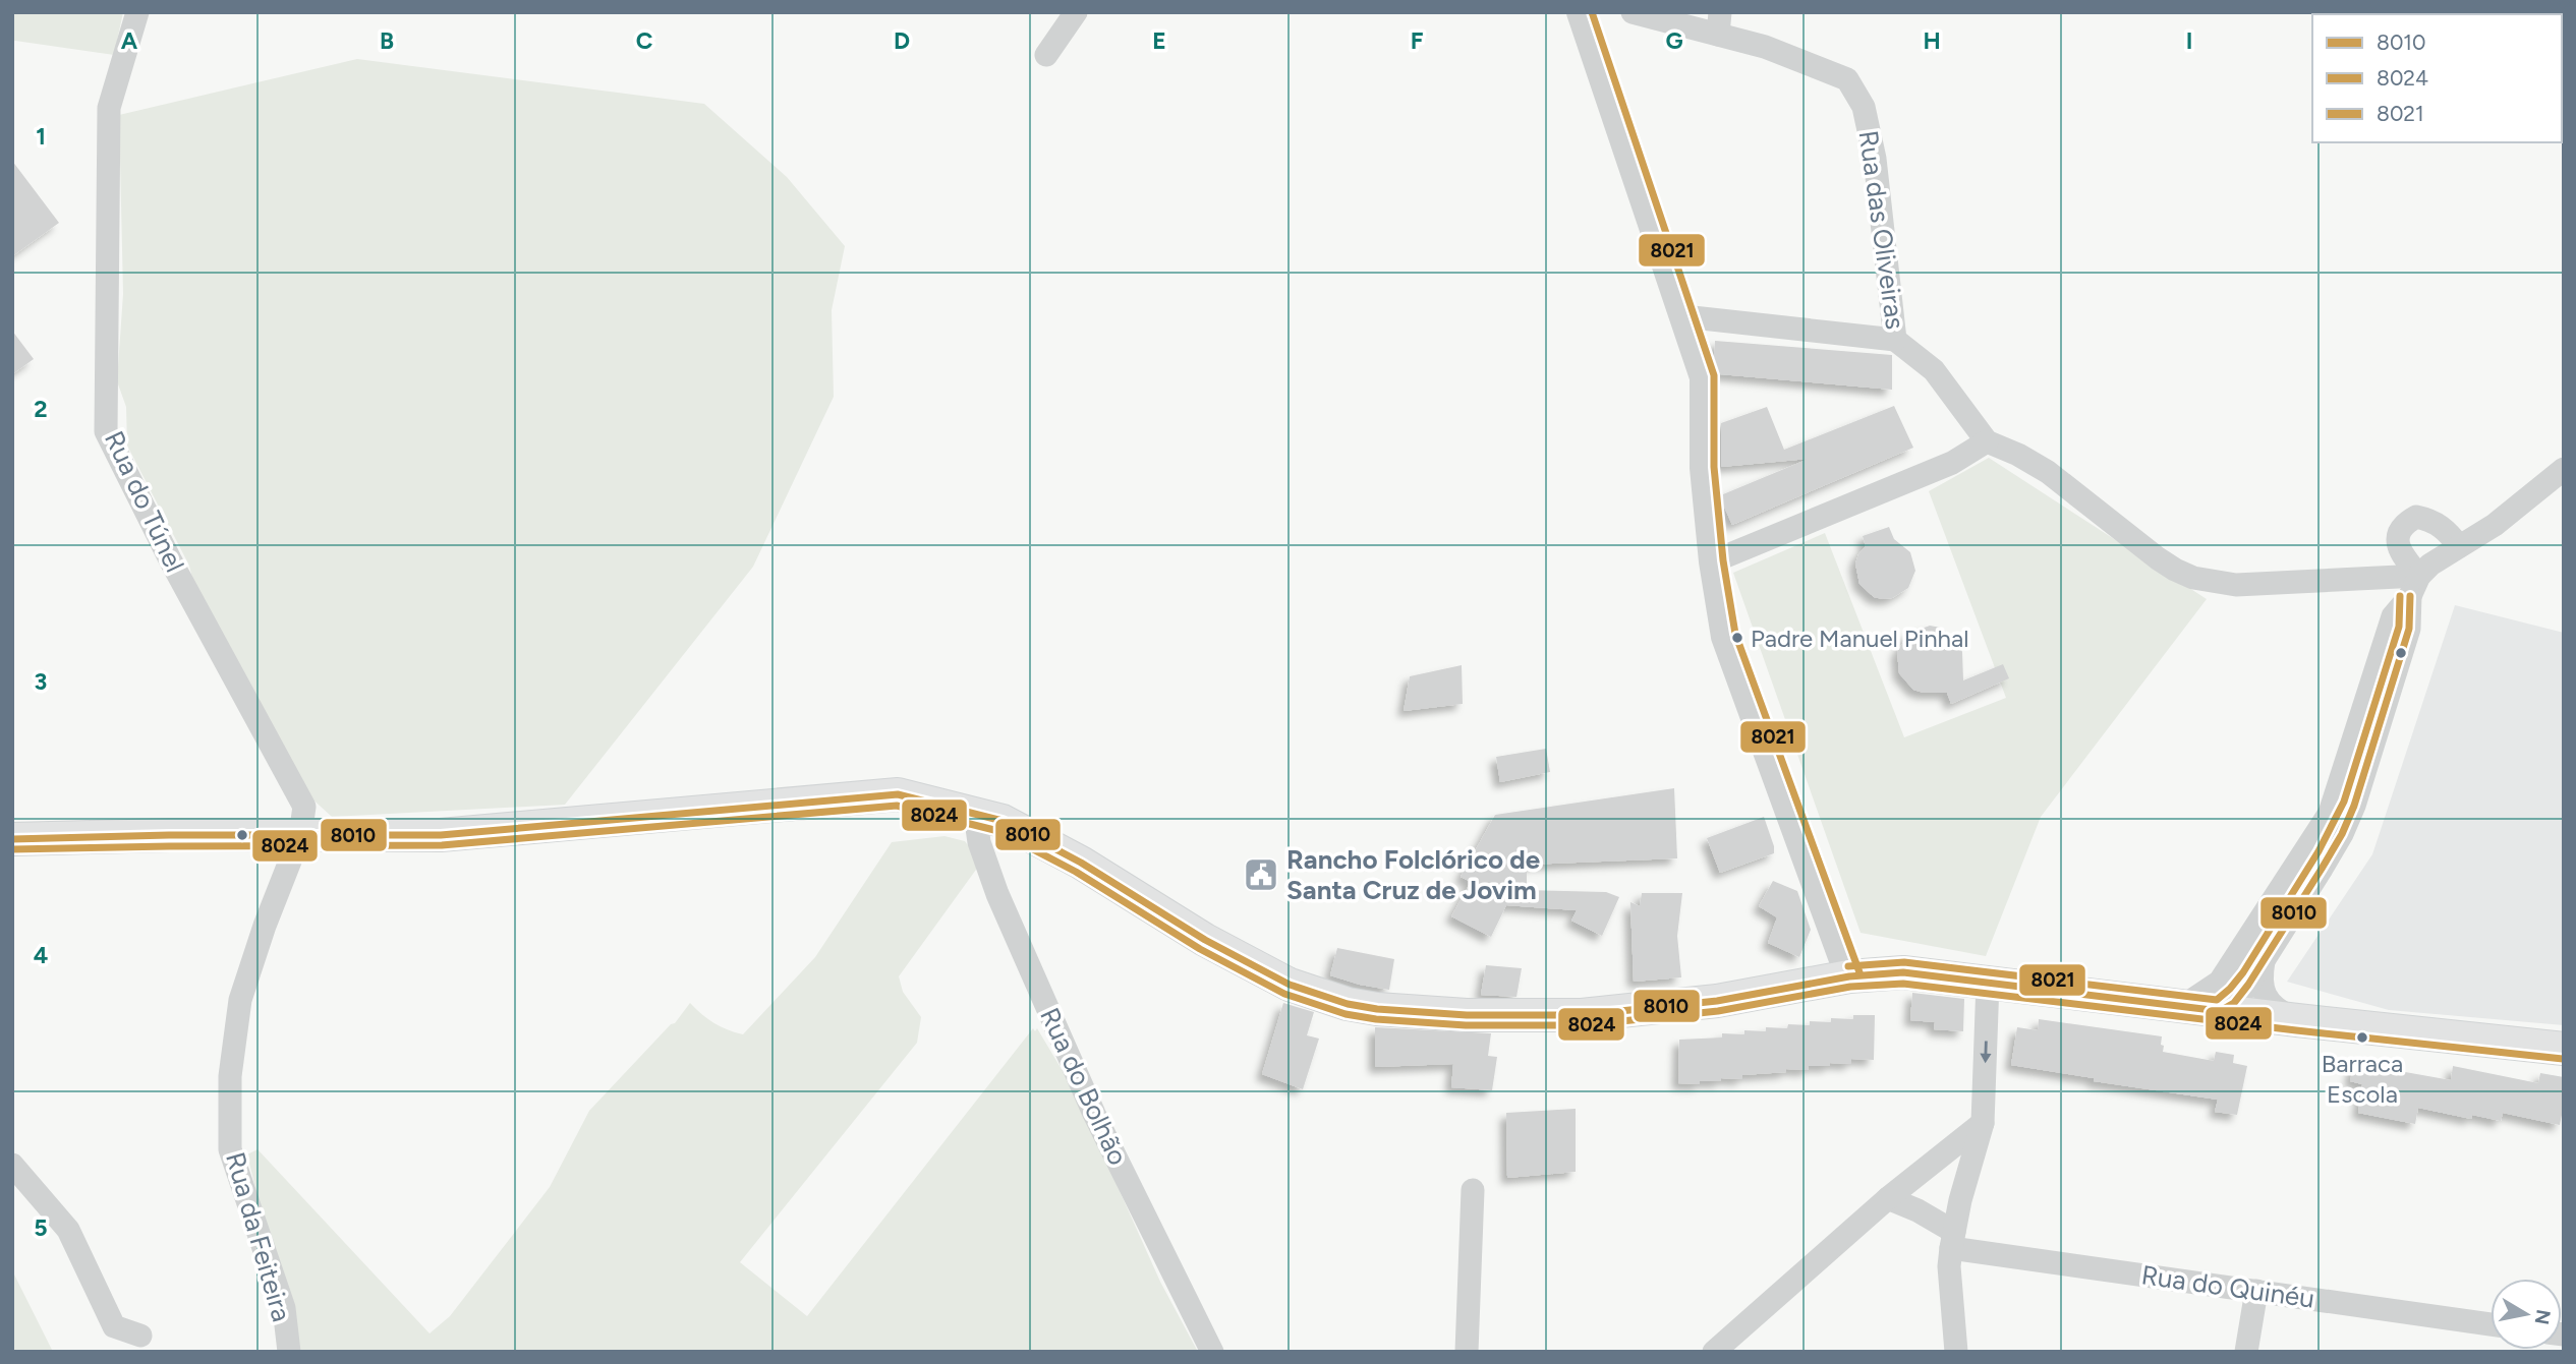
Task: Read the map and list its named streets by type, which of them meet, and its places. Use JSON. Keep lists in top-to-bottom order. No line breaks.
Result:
{"streets":{"street":["Rua das Oliveiras","Rua do Túnel","Rua do Bolhão","Rua da Feiteira","Rua do Quinéu"]},"crossings":[["Rua do Túnel","Rua da Feiteira"]],"places":{"other":["Padre Manuel Pinhal","Barraca Escola"],"public building":["Rancho Folclórico de Santa Cruz de Jovim"]},"lines":["transit line 8021","transit line 8010","transit line 8024"],"legend":["8010","8024","8021"],"north":"right","grid":{"columns":["A","B","C","D","E","F","G","H","I"],"rows":["1","2","3","4","5"]}}
